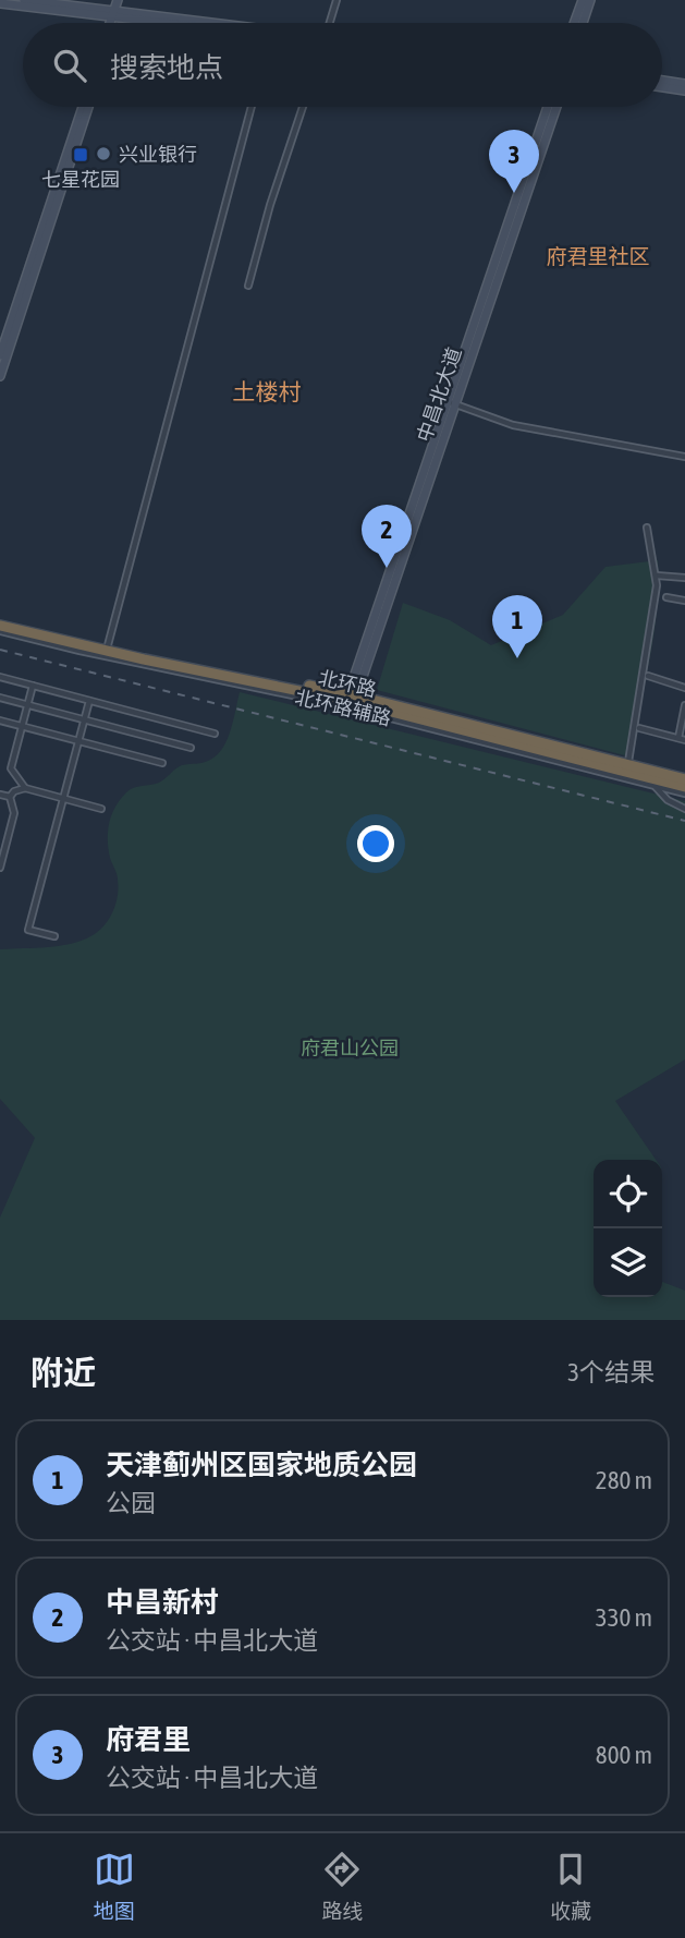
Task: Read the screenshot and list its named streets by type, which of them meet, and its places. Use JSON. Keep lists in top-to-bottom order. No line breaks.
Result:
{"streets":{"highway":["北环路"],"main road":["中昌北大道"]},"crossings":[["中昌北大道","北环路"]],"districts":["府君里社区","土楼村"],"parks":["府君山公园"],"places":{"other":["兴业银行"],"transit":["七星花园"]},"page":{"search":"搜索地点","pins":["3","2","1"],"heading":["附近","3个结果"],"list":[{"mark":"1","name":"天津蓟州区国家地质公园","note":"公园","value":"280 m"},{"mark":"2","name":"中昌新村","note":"公交站 · 中昌北大道","value":"330 m"},{"mark":"3","name":"府君里","note":"公交站 · 中昌北大道","value":"800 m"}],"nav":["地图","路线","收藏"]}}
